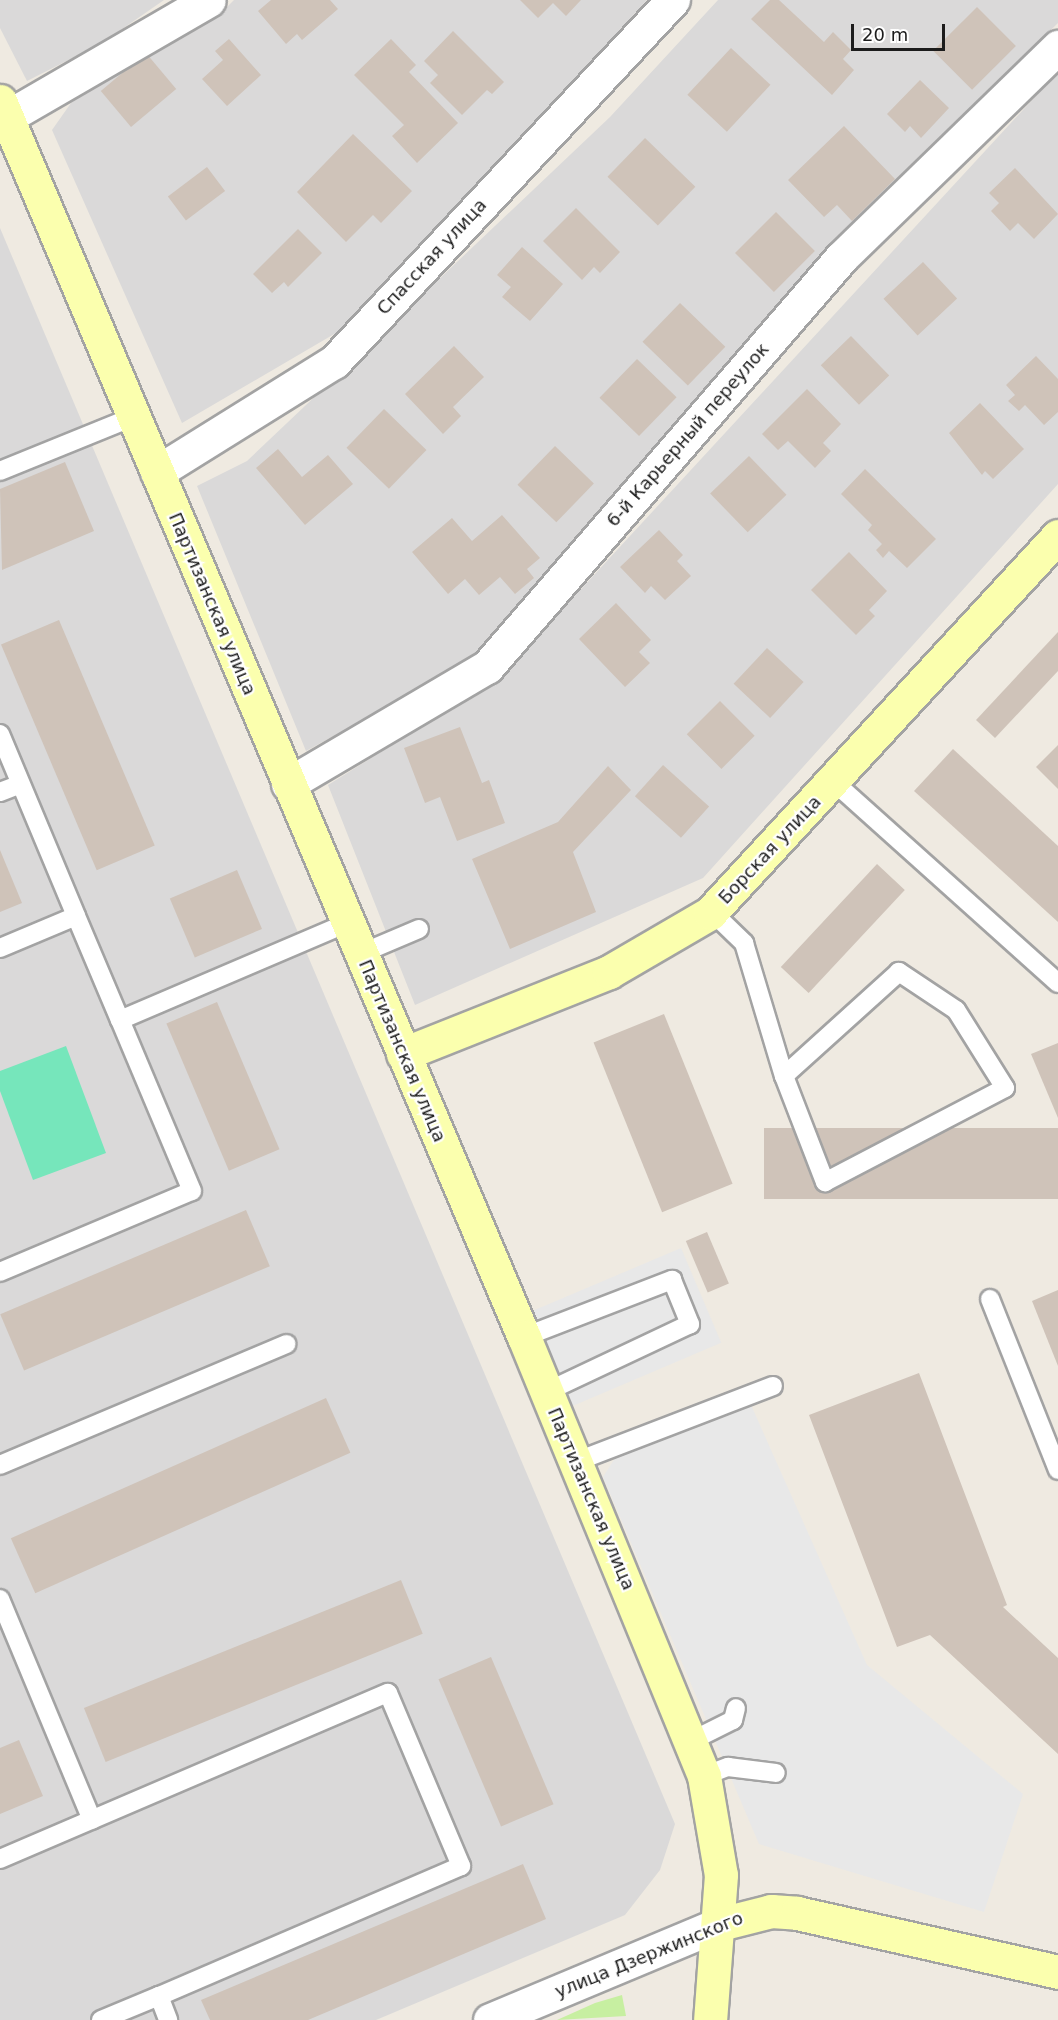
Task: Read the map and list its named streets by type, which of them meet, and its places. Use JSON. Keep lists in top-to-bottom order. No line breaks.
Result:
{"streets":{"street":["Спасская улица","6-й Карьерный переулок","Партизанская улица","Борская улица","улица Дзержинского"]},"crossings":[["Спасская улица","Партизанская улица"],["6-й Карьерный переулок","Партизанская улица"],["Партизанская улица","Борская улица"],["Партизанская улица","улица Дзержинского"]],"scale_bar":"20 m"}
